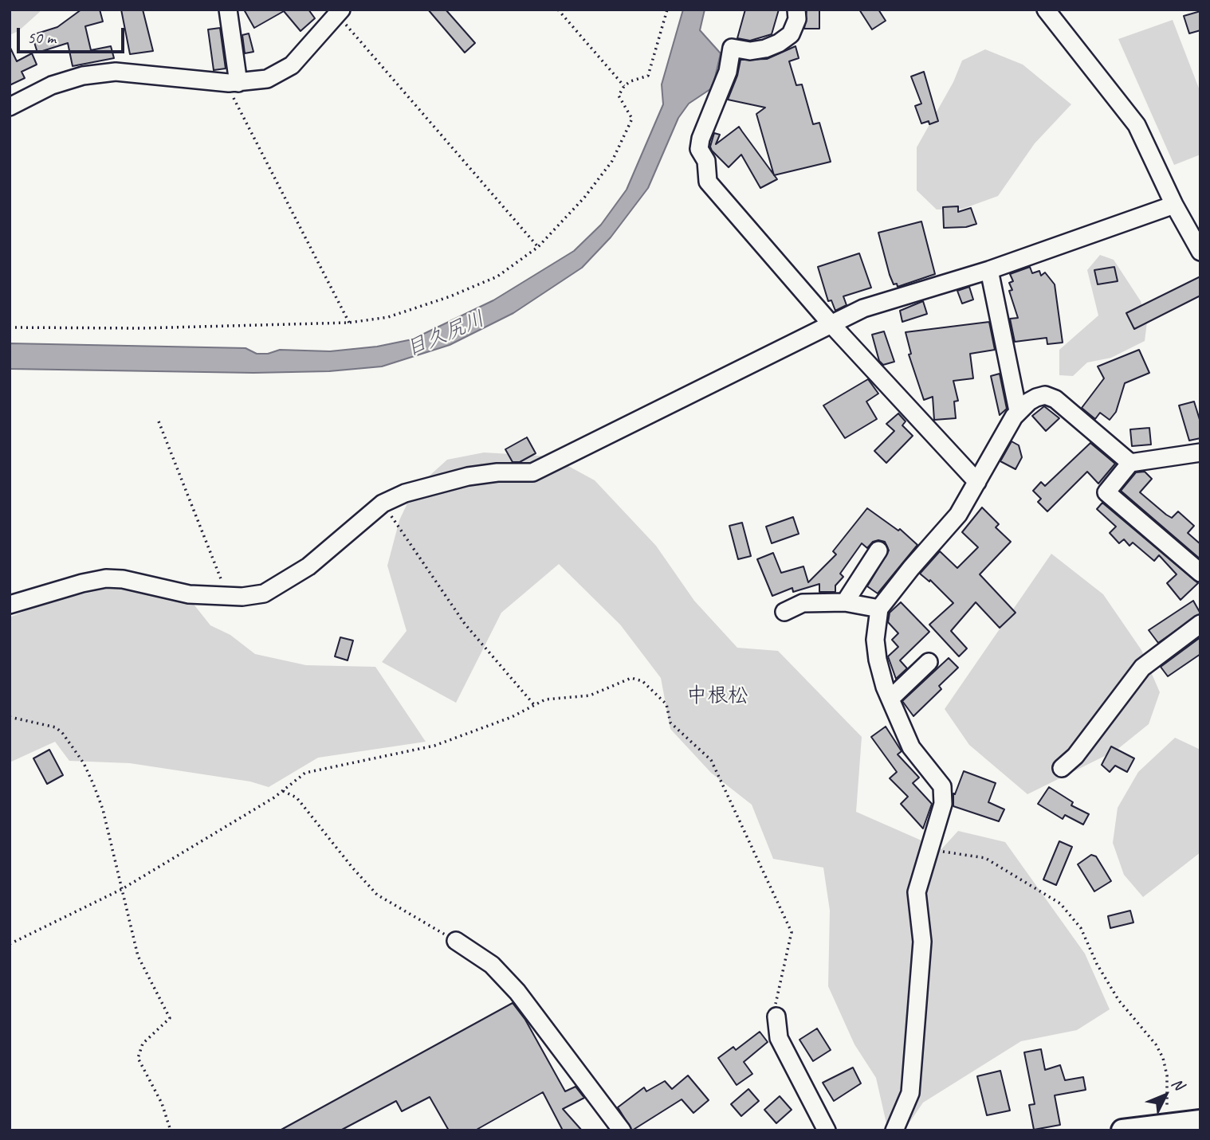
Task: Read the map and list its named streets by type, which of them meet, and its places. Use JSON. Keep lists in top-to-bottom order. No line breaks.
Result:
{"districts":["中根松"],"water":["目久尻川"],"scale_bar":"50 m","north":"top right"}
